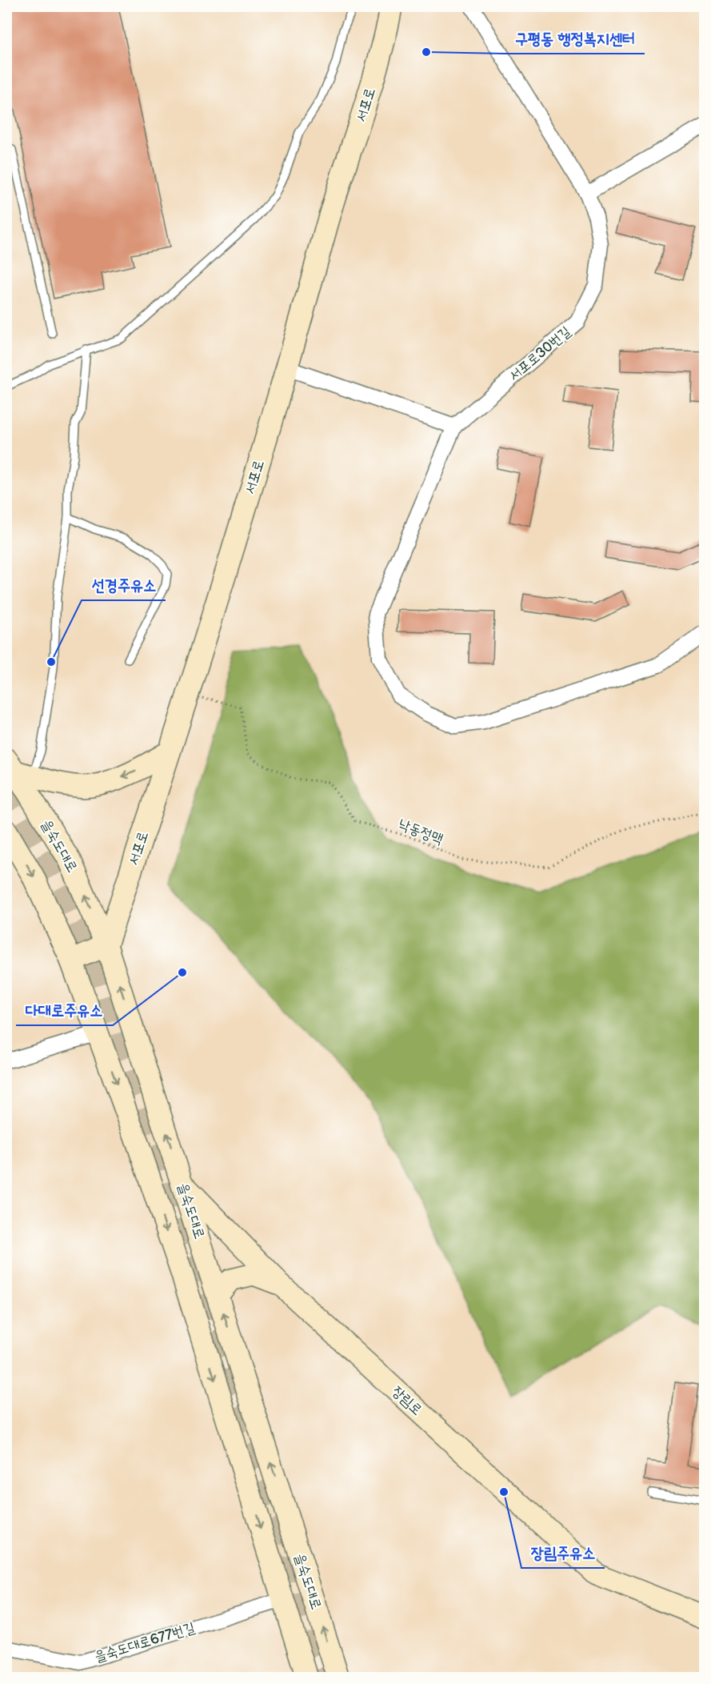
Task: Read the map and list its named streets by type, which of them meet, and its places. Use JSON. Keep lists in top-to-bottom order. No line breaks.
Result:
{"streets":{"street":["서포로","서포로30번길","을숙도대로","장림로","을숙도대로677번길"],"path":["낙동정맥"]},"crossings":[["서포로","낙동정맥"],["서포로","을숙도대로"],["을숙도대로","장림로"],["을숙도대로","을숙도대로677번길"]],"places":["구평동 행정복지센터","선경주유소","다대로주유소","장림주유소"]}
